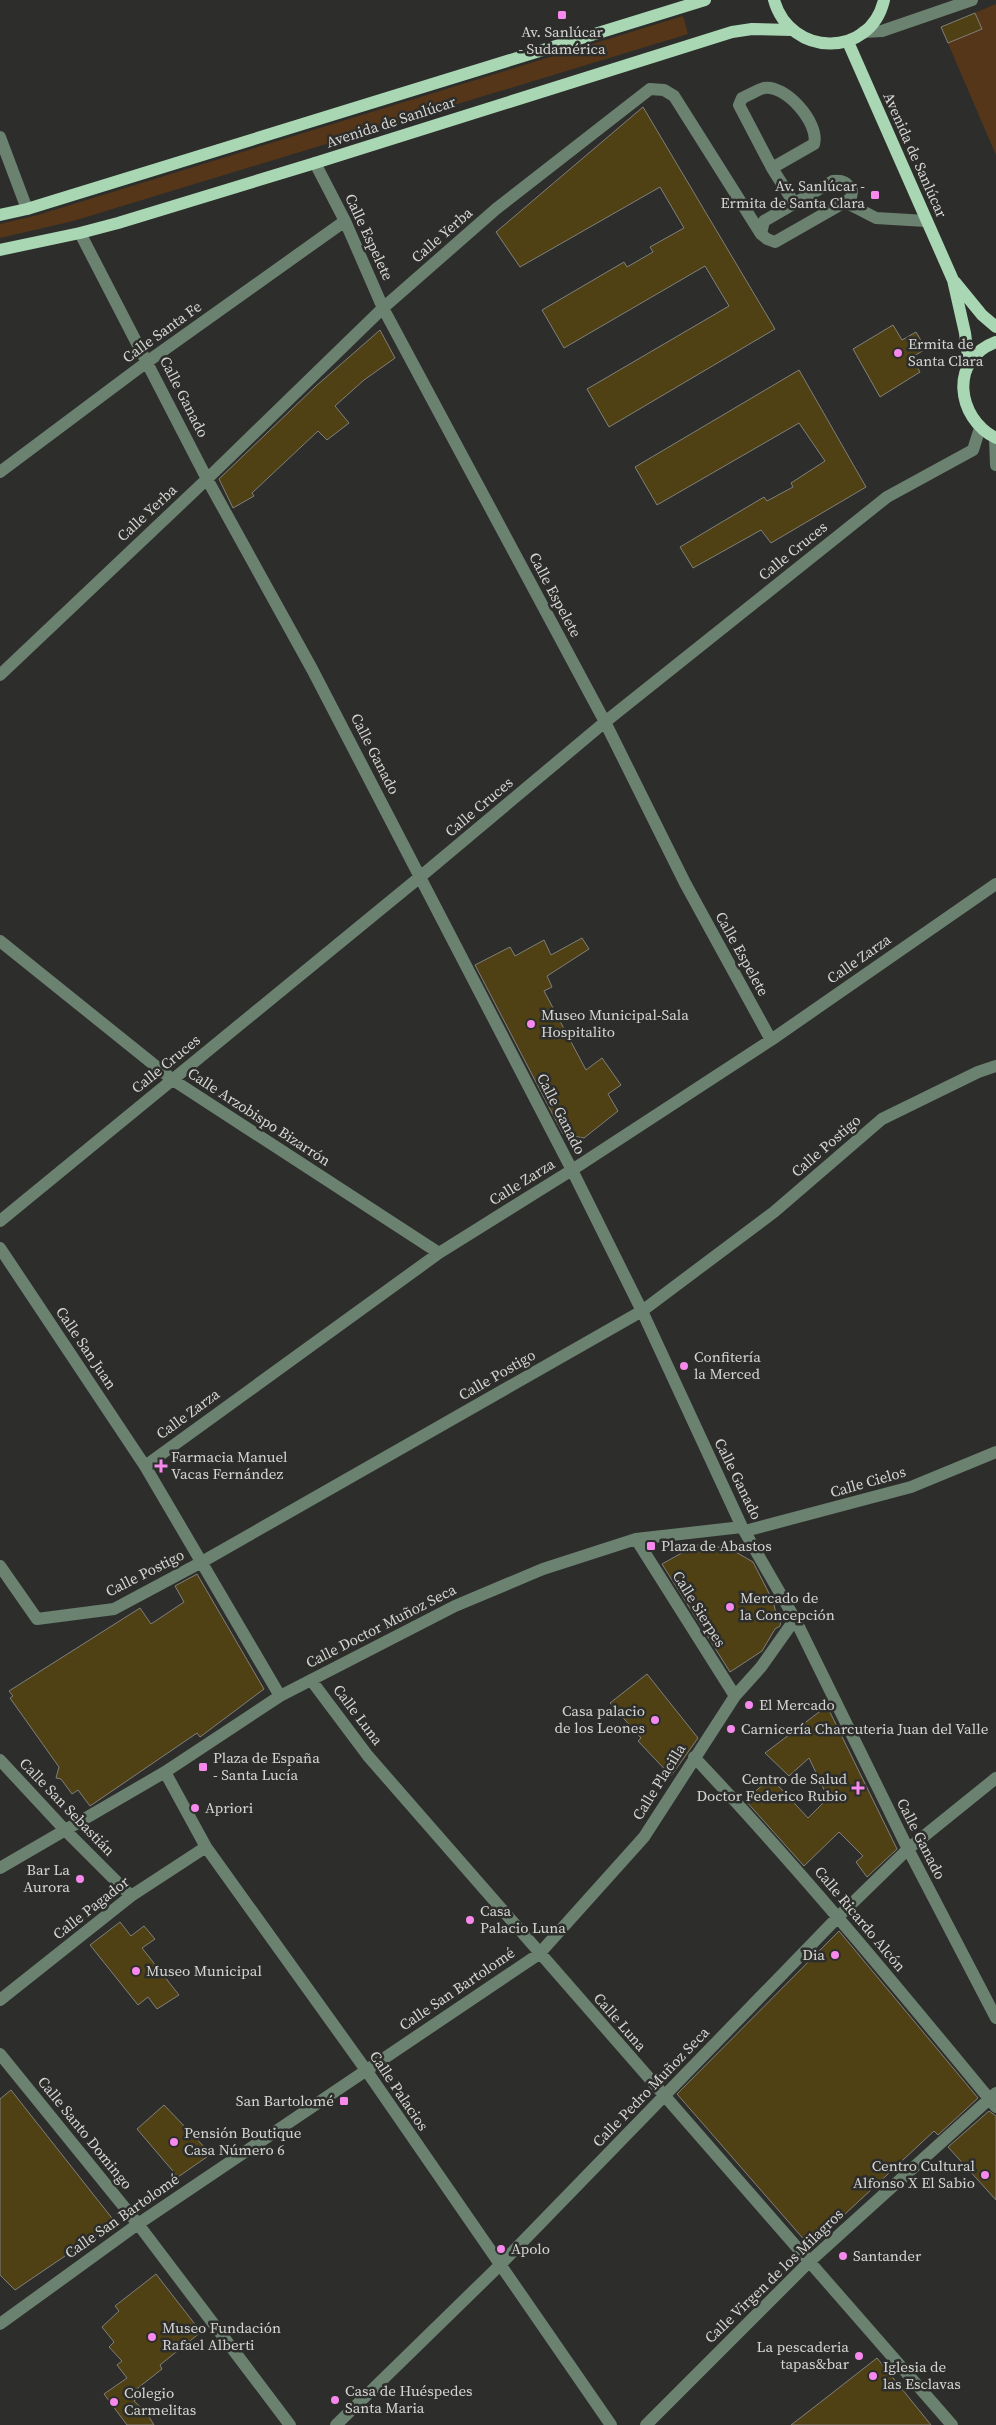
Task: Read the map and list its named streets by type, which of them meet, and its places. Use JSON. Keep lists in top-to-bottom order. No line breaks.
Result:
{"streets":{"main road":["Avenida de Sanlúcar"],"street":["Calle Yerba","Calle Espelete","Calle Santa Fe","Calle Ganado","Calle Cruces","Calle Zarza","Calle Arzobispo Bizarrón","Calle Postigo","Calle San Juan","Calle Cielos","Calle Sierpes","Calle Doctor Muñoz Seca","Calle Luna","Calle Placilla","Calle San Sebastián","Calle Pagador","Calle Ricardo Alcón","Calle San Bartolomé","Calle Pedro Muñoz Seca","Calle Palacios","Calle Santo Domingo","Calle Virgen de los Milagros"]},"crossings":[["Avenida de Sanlúcar","Calle Espelete"],["Avenida de Sanlúcar","Calle Ganado"],["Calle Yerba","Calle Espelete"],["Calle Yerba","Calle Ganado"],["Calle Espelete","Calle Santa Fe"],["Calle Espelete","Calle Cruces"],["Calle Espelete","Calle Zarza"],["Calle Santa Fe","Calle Ganado"],["Calle Ganado","Calle Cruces"],["Calle Ganado","Calle Zarza"],["Calle Ganado","Calle Postigo"],["Calle Ganado","Calle Cielos"],["Calle Ganado","Calle Doctor Muñoz Seca"],["Calle Ganado","Calle Placilla"],["Calle Ganado","Calle Pedro Muñoz Seca"],["Calle Cruces","Calle Arzobispo Bizarrón"],["Calle Zarza","Calle Arzobispo Bizarrón"],["Calle Zarza","Calle San Juan"],["Calle Cielos","Calle Doctor Muñoz Seca"],["Calle Sierpes","Calle Doctor Muñoz Seca"],["Calle Sierpes","Calle Placilla"],["Calle Doctor Muñoz Seca","Calle Luna"],["Calle Doctor Muñoz Seca","Calle San Sebastián"],["Calle Doctor Muñoz Seca","Calle Palacios"],["Calle Luna","Calle Placilla"],["Calle Luna","Calle San Bartolomé"],["Calle Luna","Calle Pedro Muñoz Seca"],["Calle Luna","Calle Virgen de los Milagros"],["Calle Placilla","Calle Ricardo Alcón"],["Calle Placilla","Calle San Bartolomé"],["Calle San Sebastián","Calle Pagador"],["Calle Pagador","Calle Palacios"],["Calle Ricardo Alcón","Calle Pedro Muñoz Seca"],["Calle Ricardo Alcón","Calle Virgen de los Milagros"],["Calle San Bartolomé","Calle Palacios"],["Calle San Bartolomé","Calle Santo Domingo"],["Calle Pedro Muñoz Seca","Calle Palacios"]],"places":{"transit":["Av. Sanlúcar - Sudamérica","Av. Sanlúcar - Ermita de Santa Clara","Plaza de Abastos","Plaza de España - Santa Lucía","San Bartolomé"],"other":["Ermita de Santa Clara","Museo Municipal-Sala Hospitalito","Confitería la Merced","Mercado de la Concepción","El Mercado","Casa palacio de los Leones","Carnicería Charcuteria Juan del Valle","Apriori","Bar La Aurora","Casa Palacio Luna","Dia","Museo Municipal","Pensión Boutique Casa Número 6","Centro Cultural Alfonso X El Sabio","Apolo","Santander","Museo Fundación Rafael Alberti","La pescaderia tapas&bar","Iglesia de las Esclavas","Casa de Huéspedes Santa Maria","Colegio Carmelitas"],"health":["Farmacia Manuel Vacas Fernández","Centro de Salud Doctor Federico Rubio"]}}
